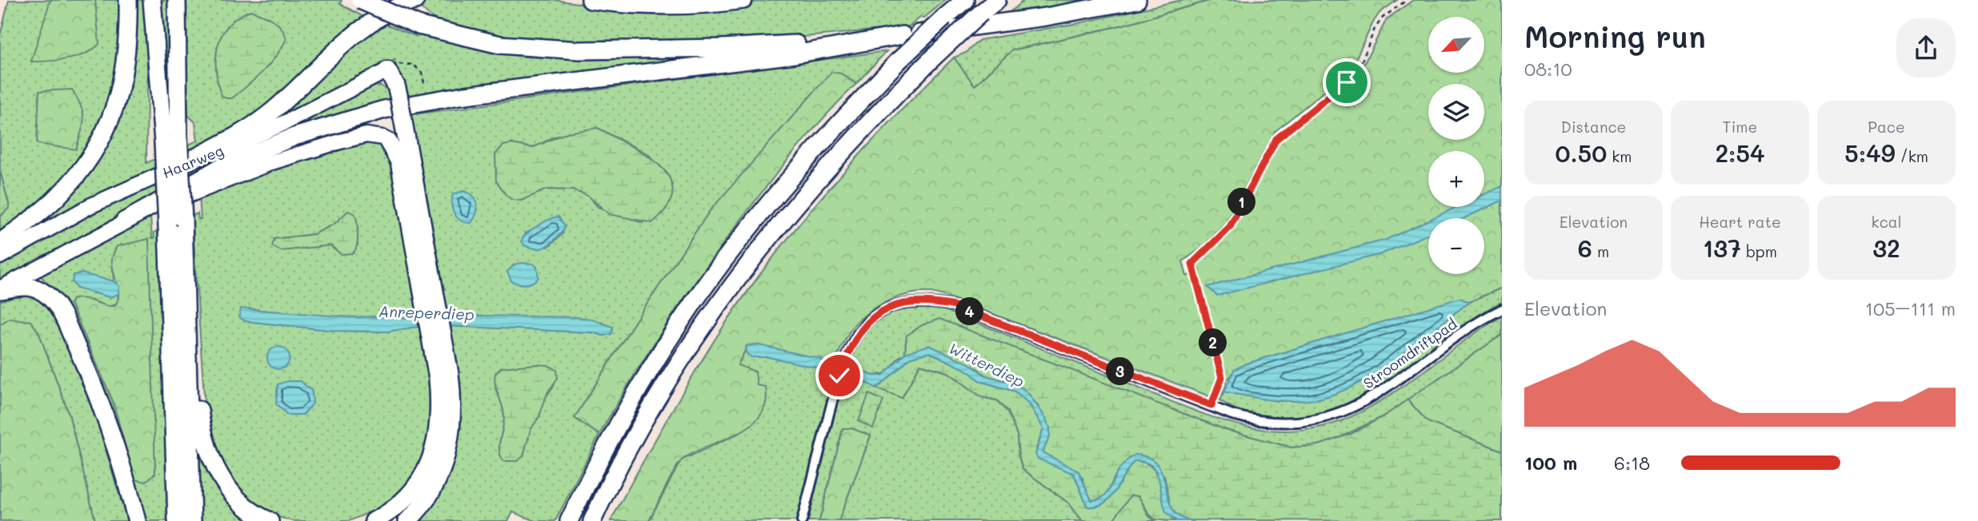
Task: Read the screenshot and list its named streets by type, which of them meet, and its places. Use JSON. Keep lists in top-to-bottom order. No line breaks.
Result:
{"streets":{"main road":["Haarweg"],"street":["Stroomdriftpad"]},"water":["Anreperdiep","Witterdiep"],"north":"bottom left","page":{"heading":["Morning run","08:10"],"map_buttons":["+","−"],"stats":[["Distance","0.50 km"],["Time","2:54"],["Pace","5:49 /km"],["Elevation","6 m"],["Heart rate","137 bpm"],["kcal","32"]],"pins":["1","4","2","3"],"chart":["Elevation","105–111 m"],"list":[{"name":"100 m","note":"6:18"}]}}
